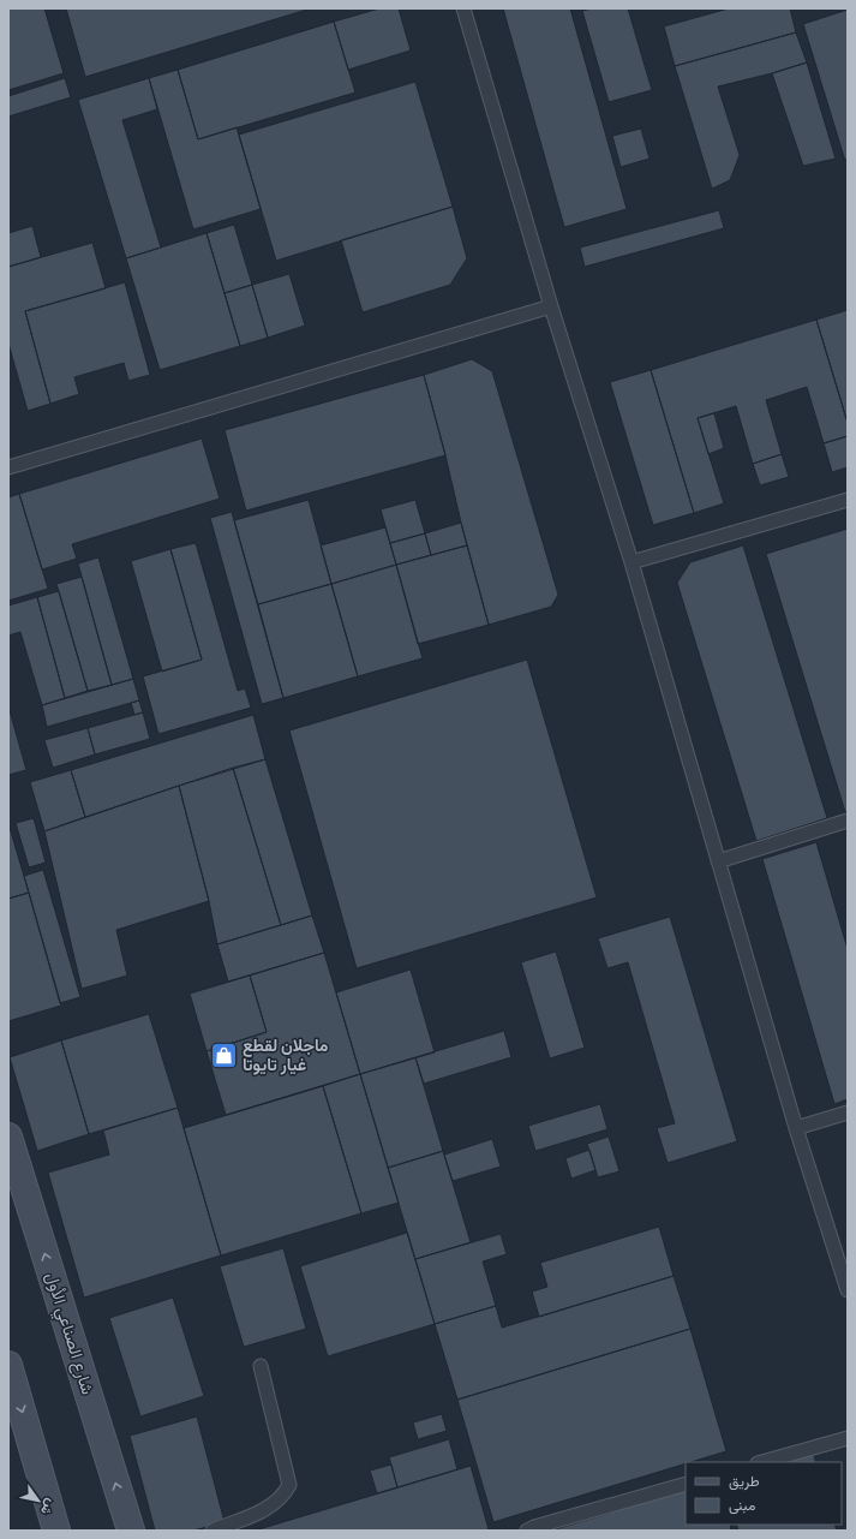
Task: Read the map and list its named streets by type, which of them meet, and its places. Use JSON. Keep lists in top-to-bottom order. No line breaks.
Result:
{"streets":{"main road":["شارع الصناعي الأول"]},"places":{"shop":["ماجلان لقطع غيار تايوتا"]},"legend":["طريق","مبنى"],"north":"bottom right"}
